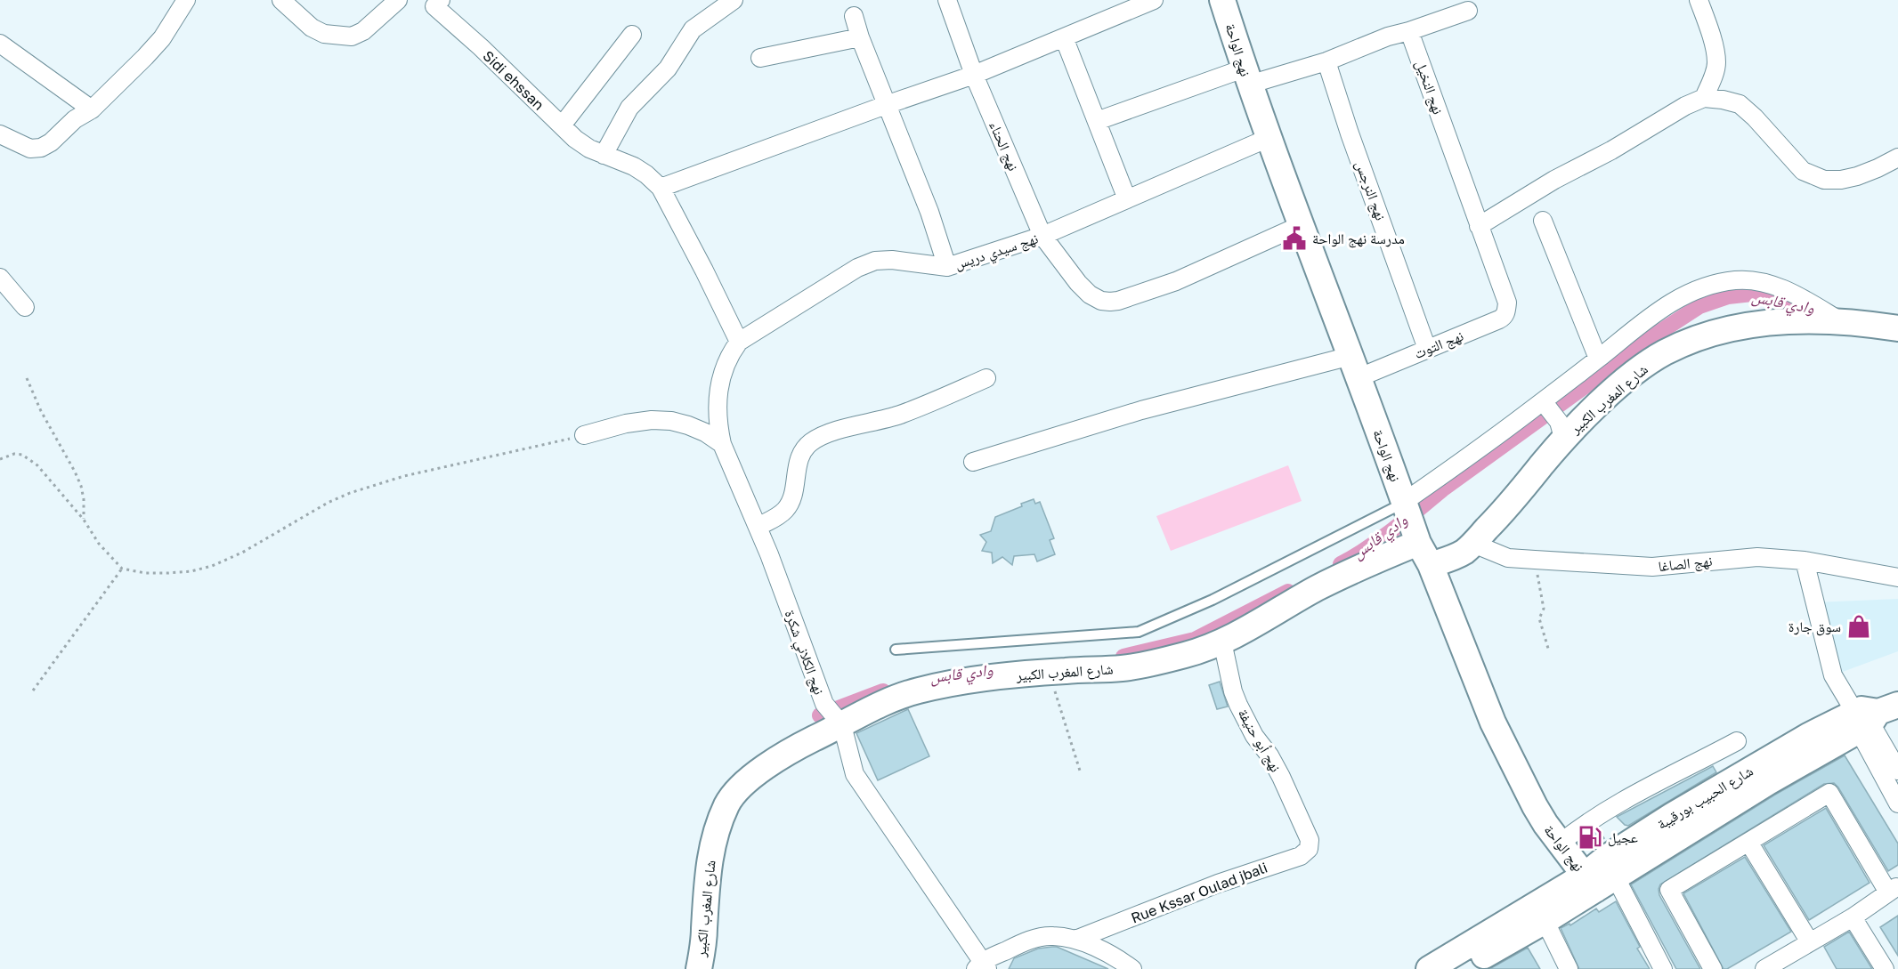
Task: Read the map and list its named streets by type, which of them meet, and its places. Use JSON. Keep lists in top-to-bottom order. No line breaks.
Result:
{"streets":{"street":["نهج الواحة","Sidi ehssan","نهج النخيل","نهج الحناء","نهج النرجس","نهج سيدي دريس","نهج التوت","شارع المغرب الكبير","نهج الصاغا","نهج الكلاني شكرة","نهج أبو حنيفة","شارع الحبيب بورقيبة","Rue Kssar Oulad jbali"]},"crossings":[["نهج الواحة","نهج الحناء"],["نهج الواحة","نهج سيدي دريس"],["نهج الواحة","نهج التوت"],["نهج الواحة","شارع المغرب الكبير"],["نهج الواحة","شارع الحبيب بورقيبة"],["Sidi ehssan","نهج سيدي دريس"],["نهج النخيل","نهج التوت"],["نهج الحناء","نهج سيدي دريس"],["نهج النرجس","نهج التوت"],["نهج سيدي دريس","نهج الكلاني شكرة"],["شارع المغرب الكبير","نهج الصاغا"],["شارع المغرب الكبير","نهج الكلاني شكرة"],["شارع المغرب الكبير","نهج أبو حنيفة"],["نهج أبو حنيفة","Rue Kssar Oulad jbali"]],"water":["وادي قابس"],"places":{"public building":["مدرسة نهج الواحة"],"shop":["سوق جارة"],"fuel station":["عجيل"]}}
